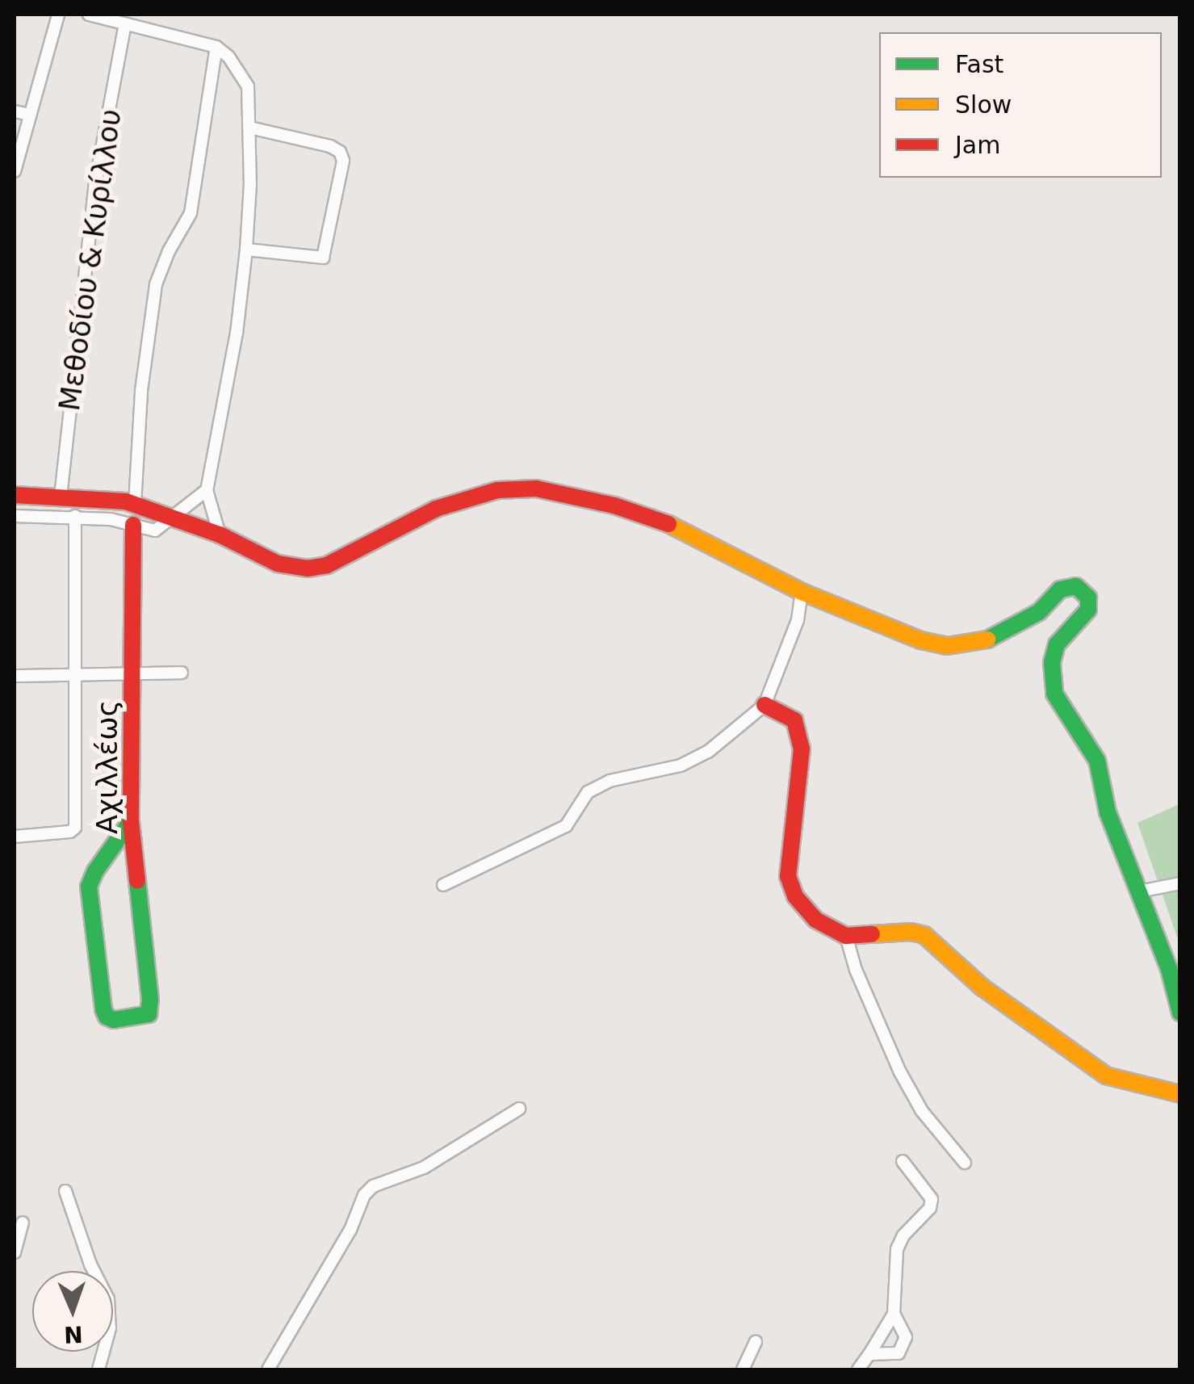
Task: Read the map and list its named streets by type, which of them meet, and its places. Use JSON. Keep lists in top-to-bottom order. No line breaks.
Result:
{"streets":{"street":["Μεθοδίου & Κυρίλλου","Αχιλλέως"]},"legend":["Fast","Slow","Jam"],"north":"bottom"}
